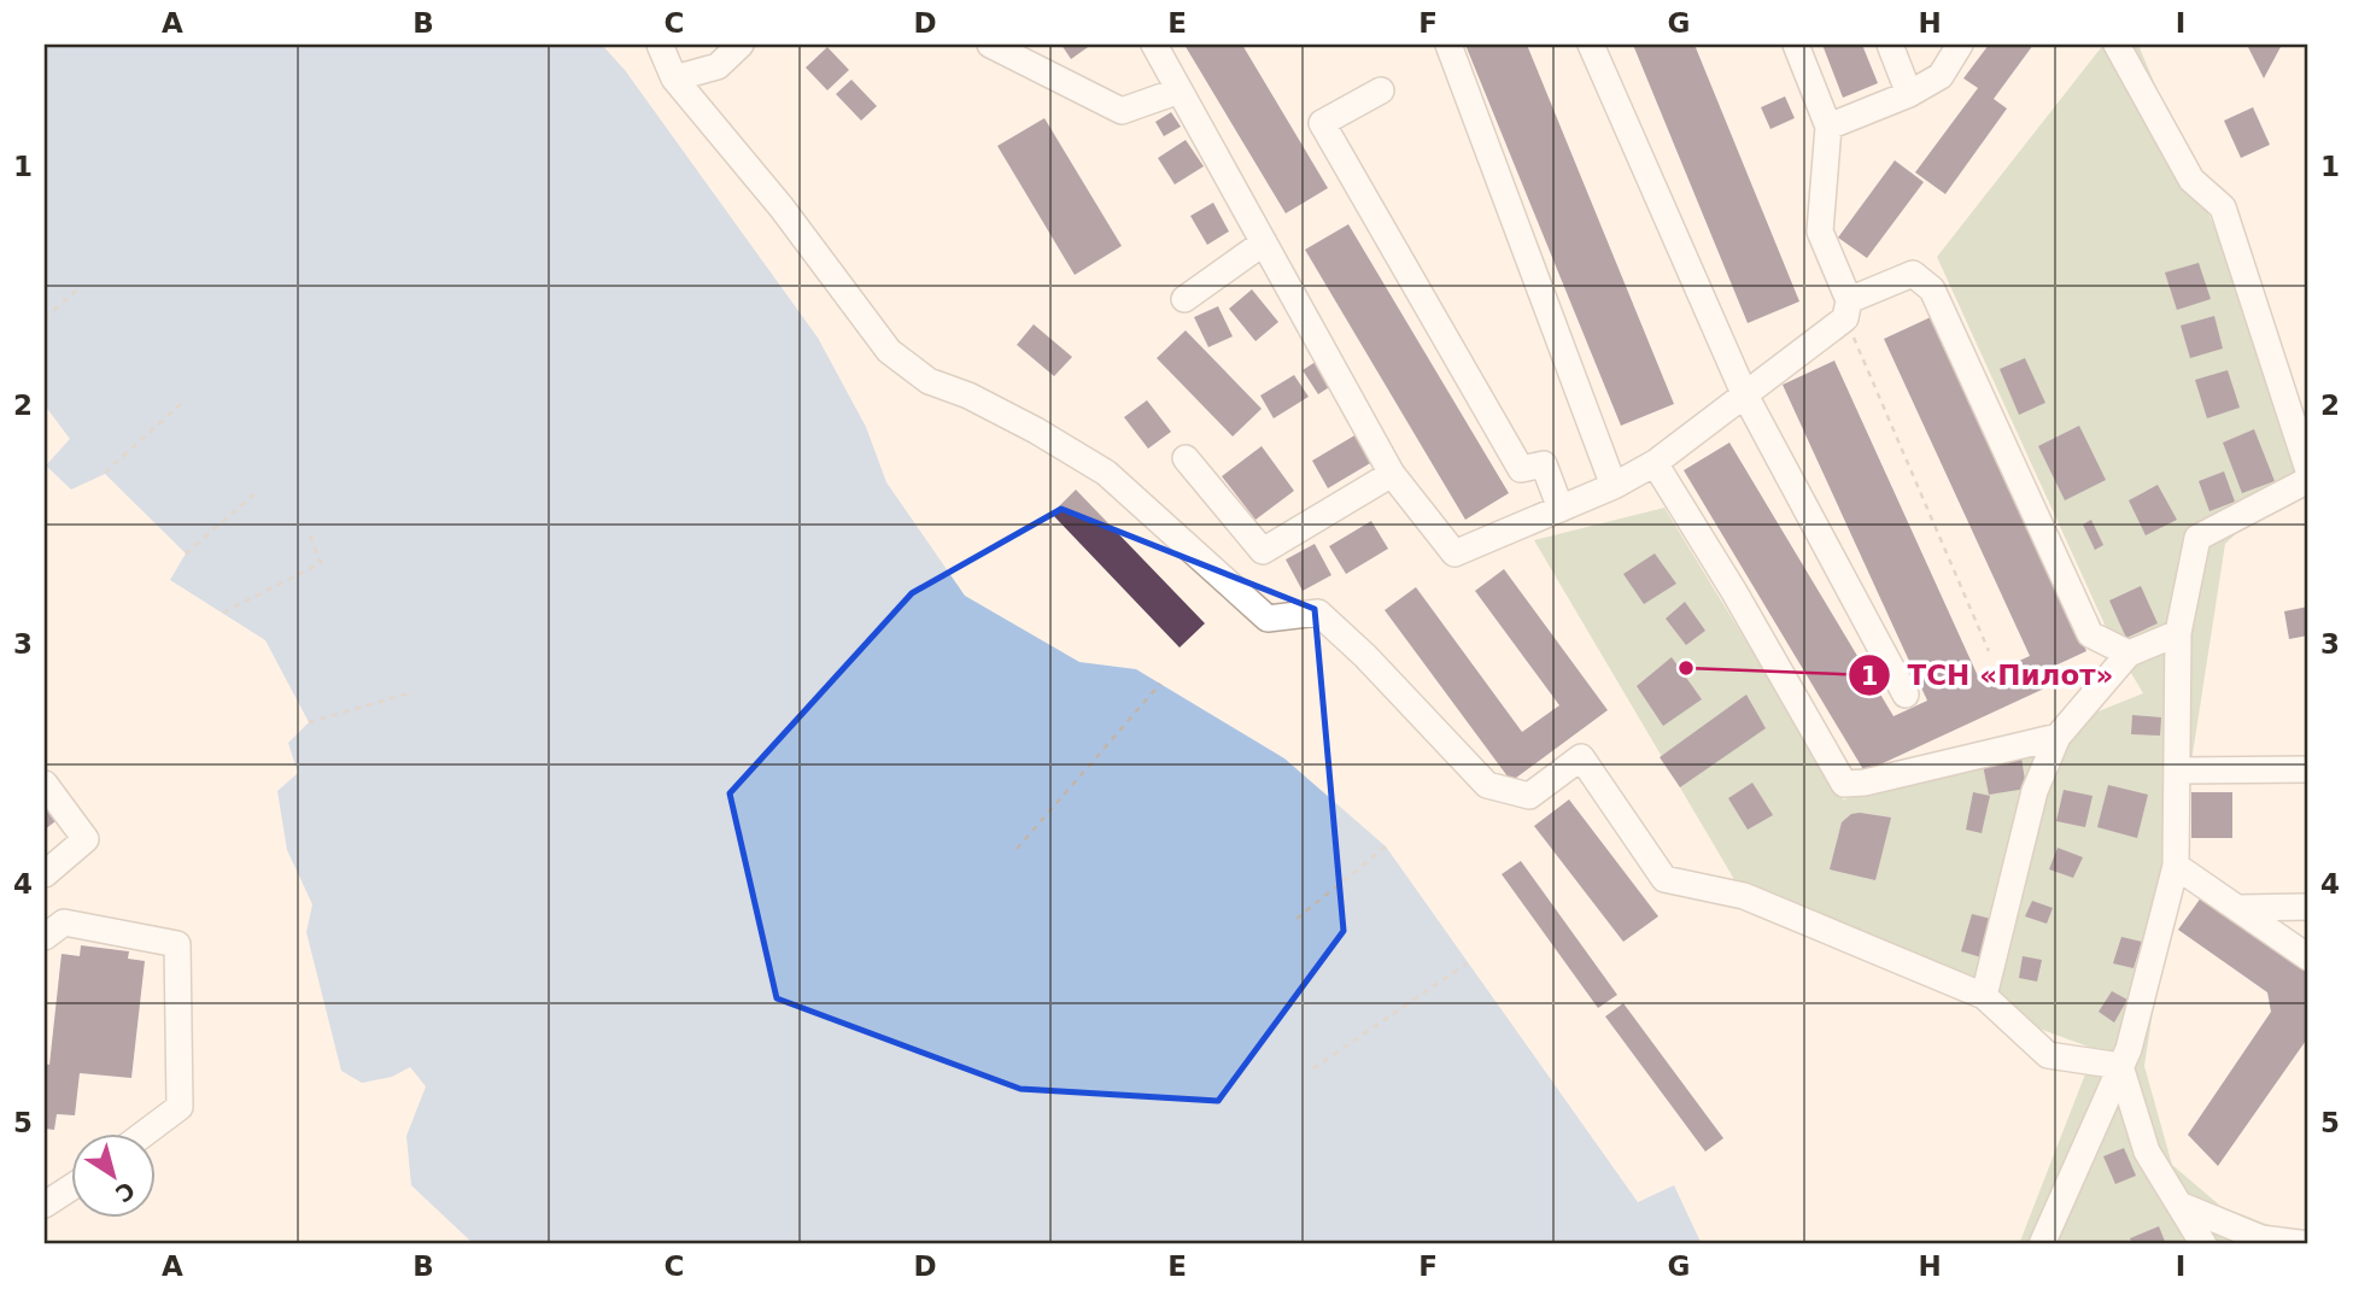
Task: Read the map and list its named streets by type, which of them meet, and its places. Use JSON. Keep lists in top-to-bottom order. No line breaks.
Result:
{"places":["ТСН «Пилот»"],"north":"bottom right","grid":{"columns":["A","B","C","D","E","F","G","H","I"],"rows":["1","2","3","4","5"]}}
